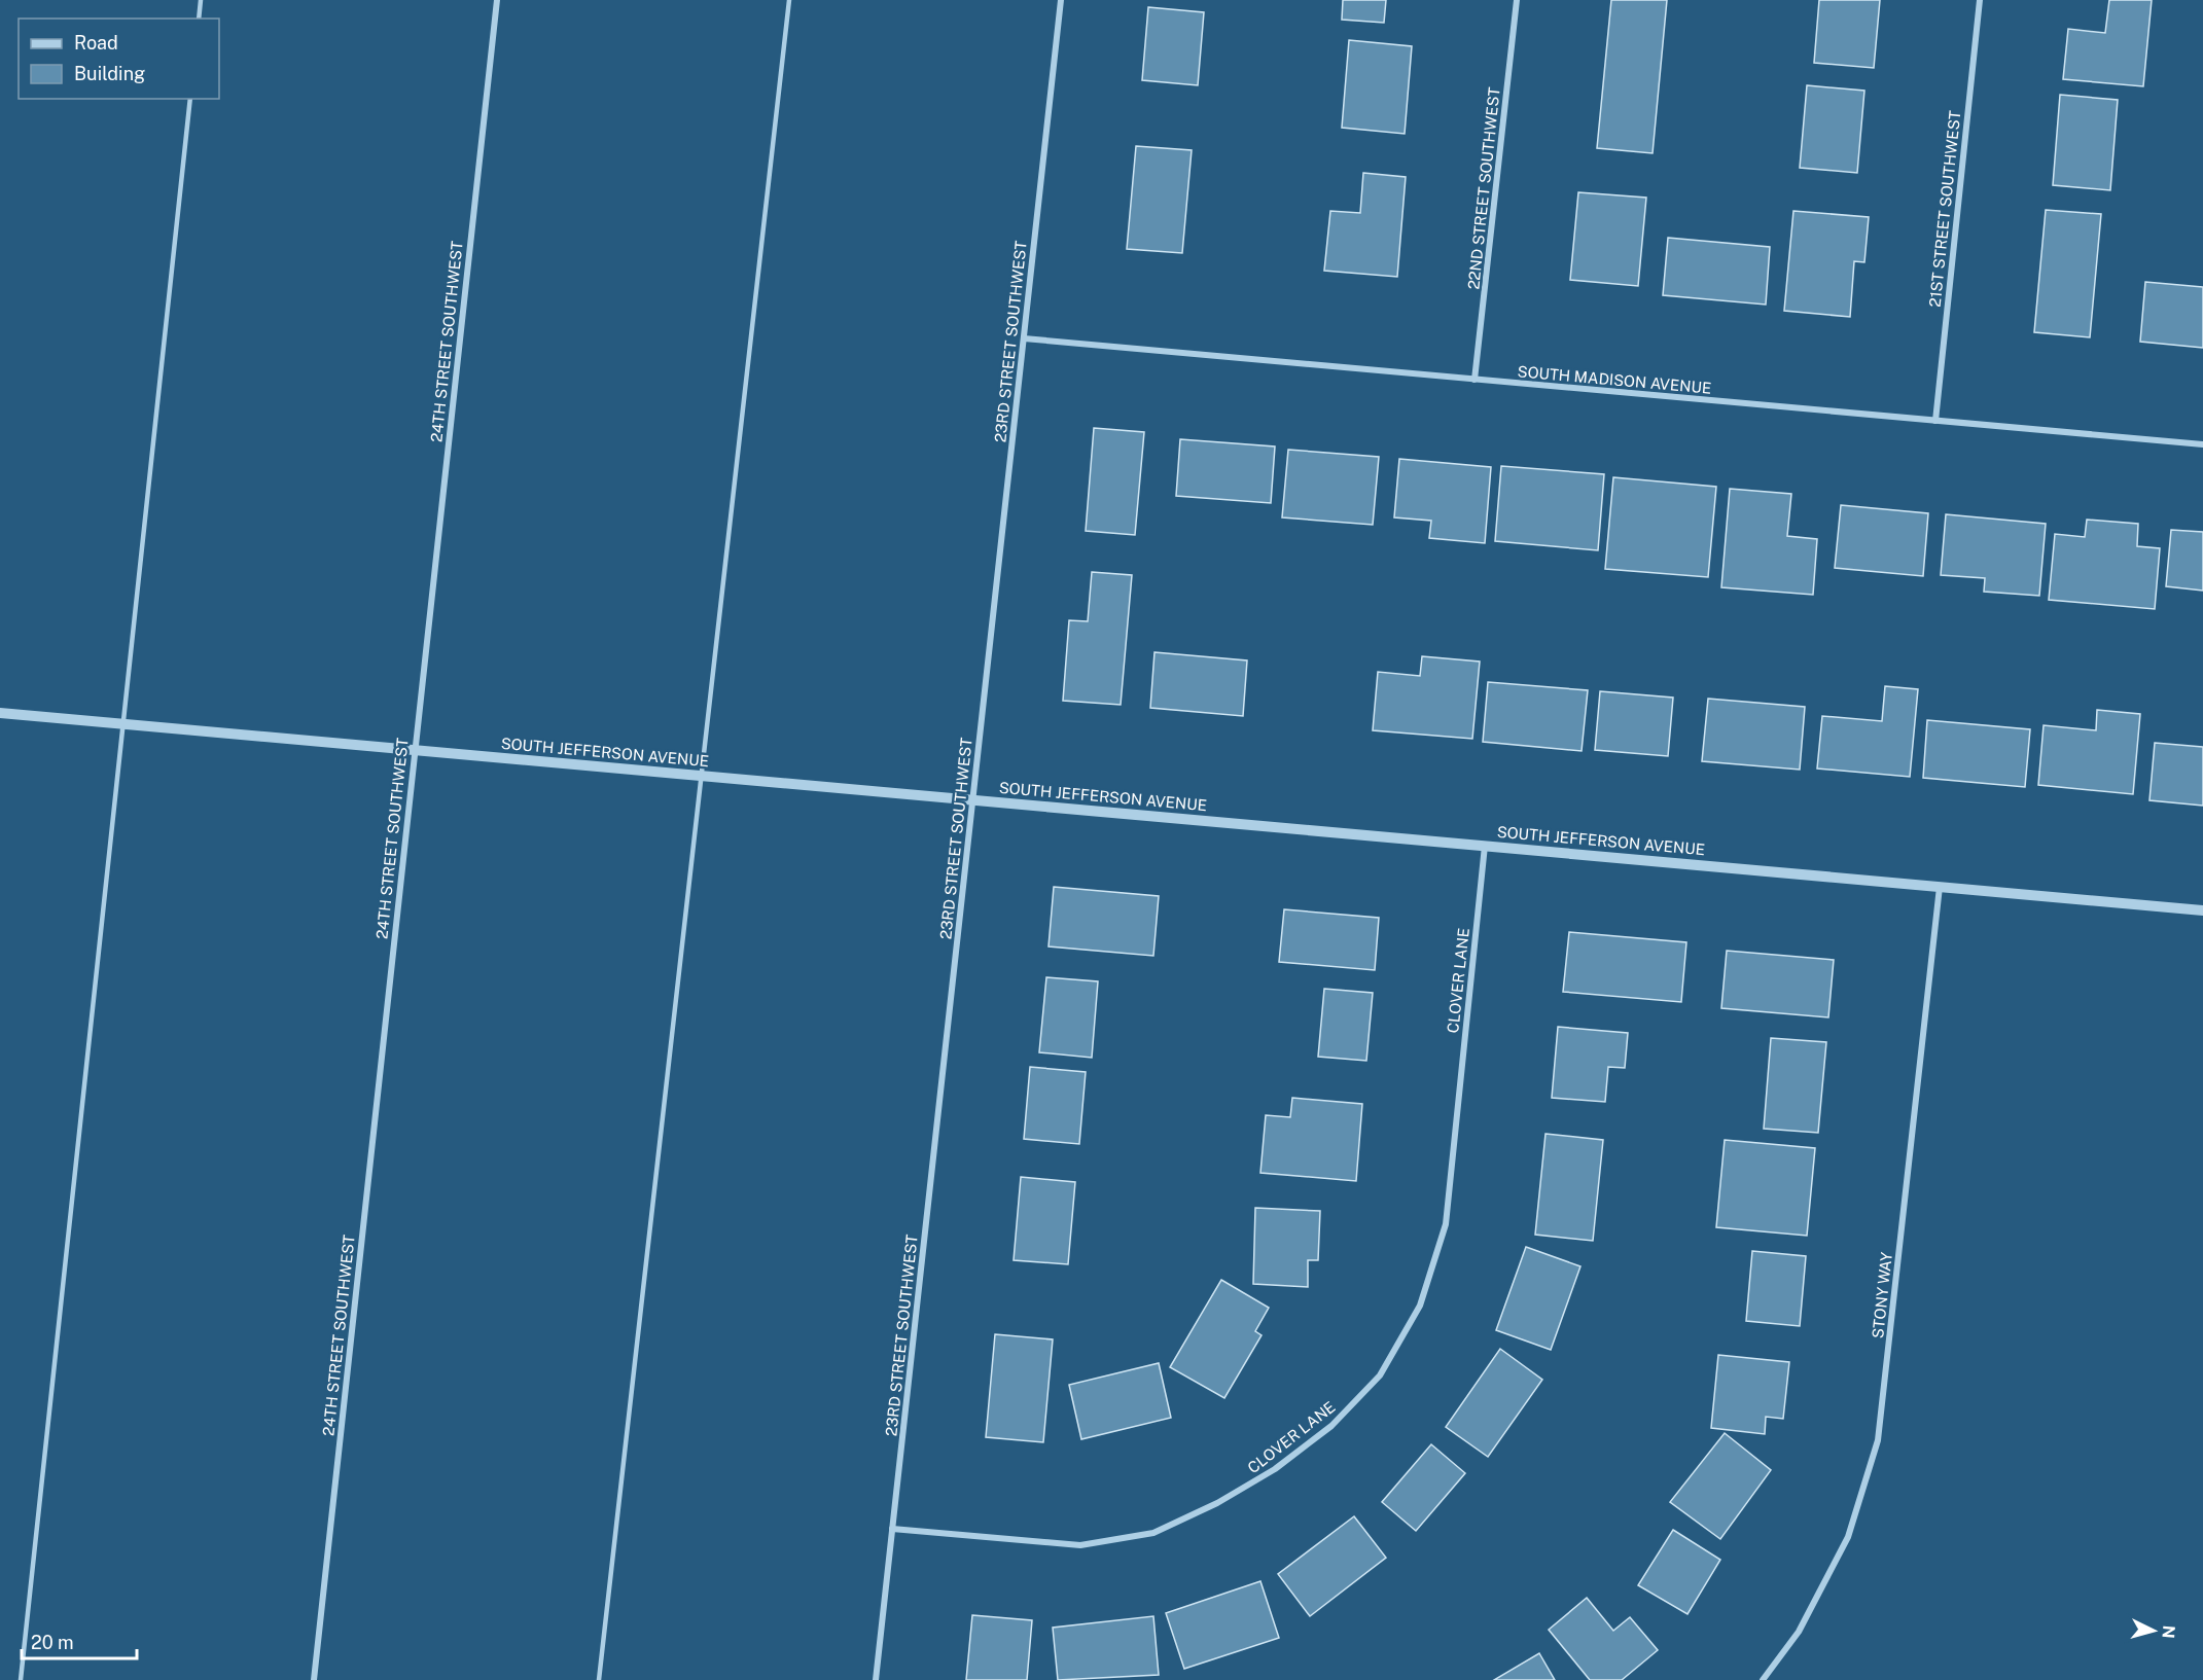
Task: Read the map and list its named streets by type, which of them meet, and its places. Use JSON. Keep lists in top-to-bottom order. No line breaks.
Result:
{"streets":{"street":["22ND STREET SOUTHWEST","21ST STREET SOUTHWEST","24TH STREET SOUTHWEST","23RD STREET SOUTHWEST","SOUTH MADISON AVENUE","SOUTH JEFFERSON AVENUE","CLOVER LANE","STONY WAY"]},"crossings":[["22ND STREET SOUTHWEST","SOUTH MADISON AVENUE"],["21ST STREET SOUTHWEST","SOUTH MADISON AVENUE"],["24TH STREET SOUTHWEST","SOUTH JEFFERSON AVENUE"],["23RD STREET SOUTHWEST","SOUTH MADISON AVENUE"],["23RD STREET SOUTHWEST","SOUTH JEFFERSON AVENUE"],["23RD STREET SOUTHWEST","CLOVER LANE"],["SOUTH JEFFERSON AVENUE","CLOVER LANE"],["SOUTH JEFFERSON AVENUE","STONY WAY"]],"legend":["Road","Building"],"scale_bar":"20 m","north":"right"}
